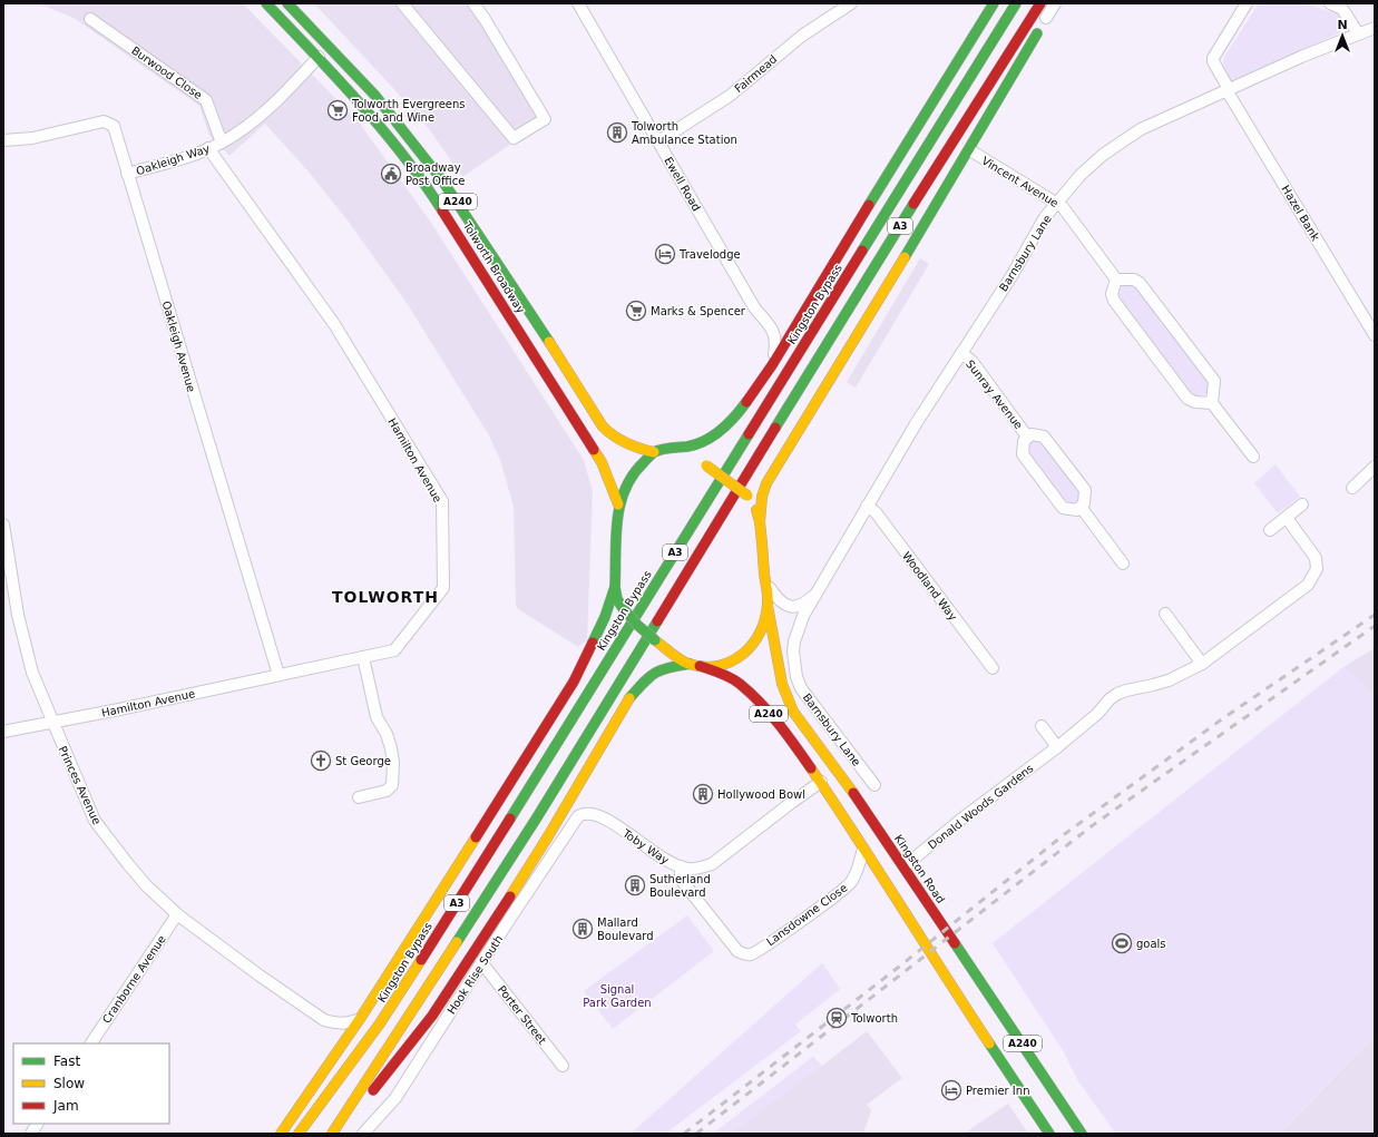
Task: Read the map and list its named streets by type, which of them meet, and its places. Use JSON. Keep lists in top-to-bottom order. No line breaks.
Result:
{"streets":{"main road":["A240","A3","Tolworth Broadway","Kingston Bypass","Kingston Road"],"street":["Burwood Close","Fairmead","Oakleigh Way","Vincent Avenue","Ewell Road","Hazel Bank","Barnsbury Lane","Oakleigh Avenue","Sunray Avenue","Hamilton Avenue","Woodland Way","Princes Avenue","Donald Woods Gardens","Toby Way","Lansdowne Close","Hook Rise South","Cranborne Avenue","Porter Street"]},"crossings":[["Burwood Close","Oakleigh Way"],["Fairmead","Ewell Road"],["Oakleigh Way","Tolworth Broadway"],["Oakleigh Way","Oakleigh Avenue"],["Oakleigh Way","Hamilton Avenue"],["Vincent Avenue","Barnsbury Lane"],["A240","Barnsbury Lane"],["A240","Tolworth Broadway"],["A240","Toby Way"],["A240","Kingston Road"],["A240","Lansdowne Close"],["Hazel Bank","Barnsbury Lane"],["Barnsbury Lane","Sunray Avenue"],["Barnsbury Lane","Woodland Way"],["Oakleigh Avenue","Hamilton Avenue"],["Hamilton Avenue","Princes Avenue"],["Princes Avenue","Cranborne Avenue"],["Donald Woods Gardens","Kingston Road"],["Toby Way","Lansdowne Close"],["Toby Way","Hook Rise South"],["Hook Rise South","Porter Street"]],"districts":["TOLWORTH"],"parks":["Signal Park Garden"],"places":{"supermarket":["Tolworth Evergreens Food and Wine","Marks & Spencer"],"building":["Tolworth Ambulance Station","Hollywood Bowl","Sutherland Boulevard","Mallard Boulevard"],"public building":["Broadway Post Office"],"hotel":["Travelodge","Premier Inn"],"church":["St George"],"sports":["goals"],"station":["Tolworth"]},"legend":["Fast","Slow","Jam"],"north":"top"}
